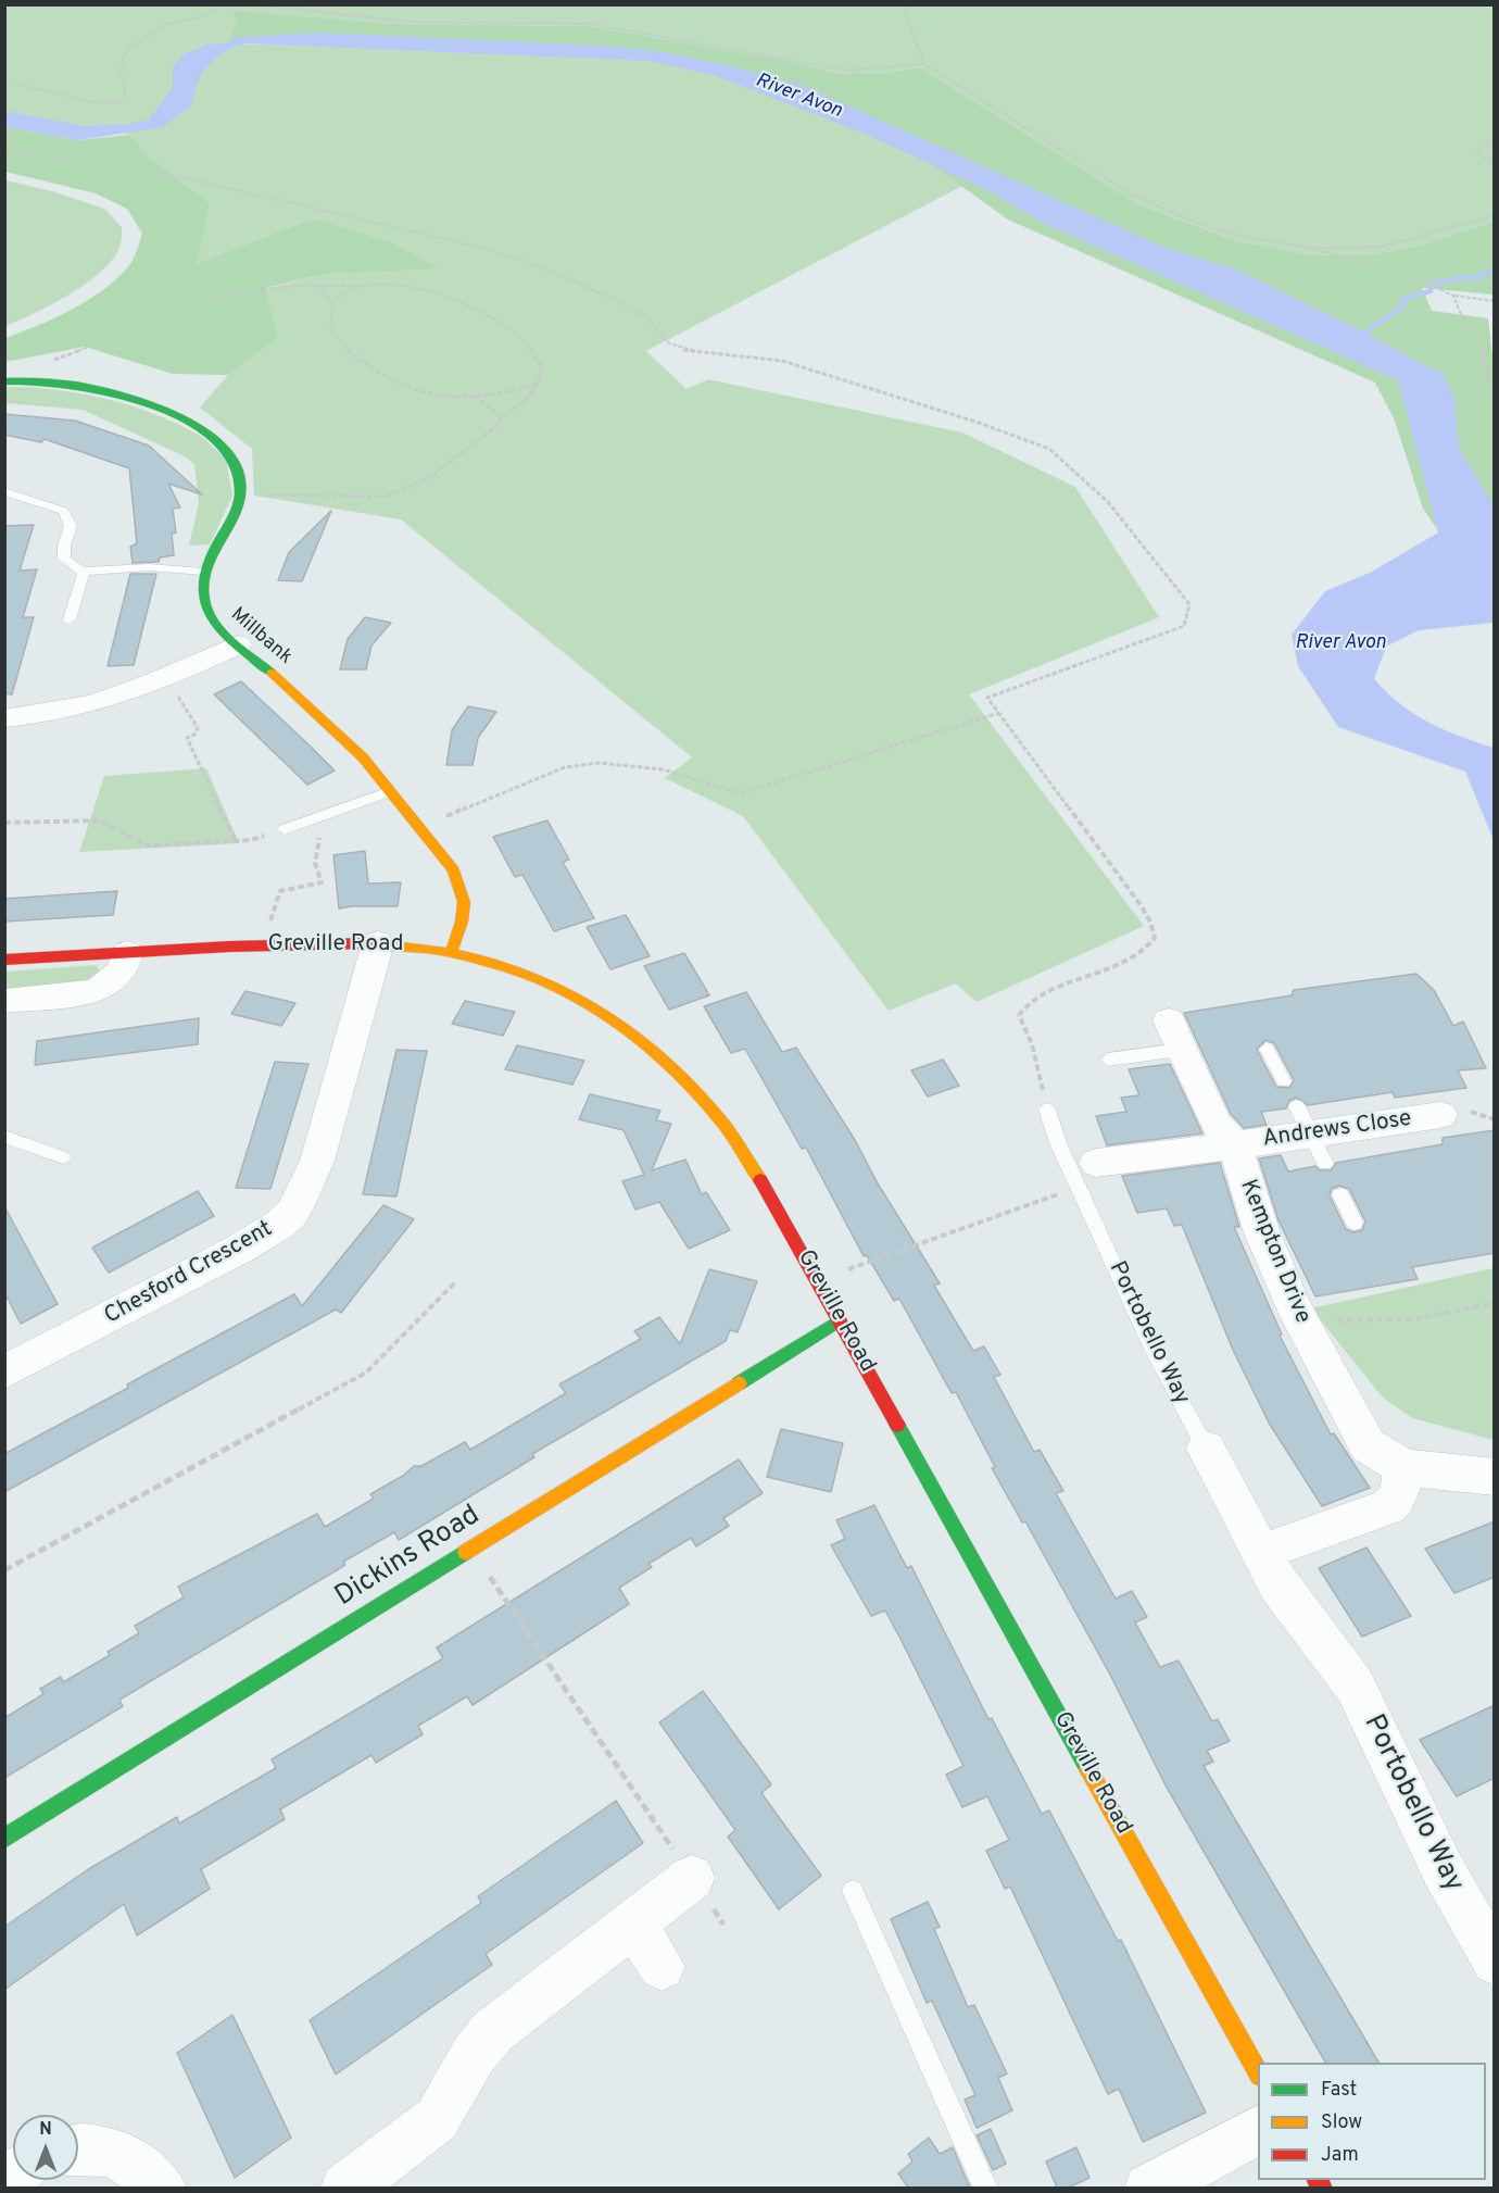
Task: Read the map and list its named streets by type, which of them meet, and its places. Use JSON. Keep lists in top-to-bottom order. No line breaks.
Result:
{"streets":{"street":["Millbank","Greville Road","Andrews Close","Kempton Drive","Chesford Crescent","Portobello Way","Dickins Road"]},"crossings":[["Millbank","Greville Road"],["Greville Road","Chesford Crescent"],["Greville Road","Dickins Road"],["Andrews Close","Kempton Drive"]],"water":["River Avon"],"legend":["Fast","Slow","Jam"],"north":"top"}
